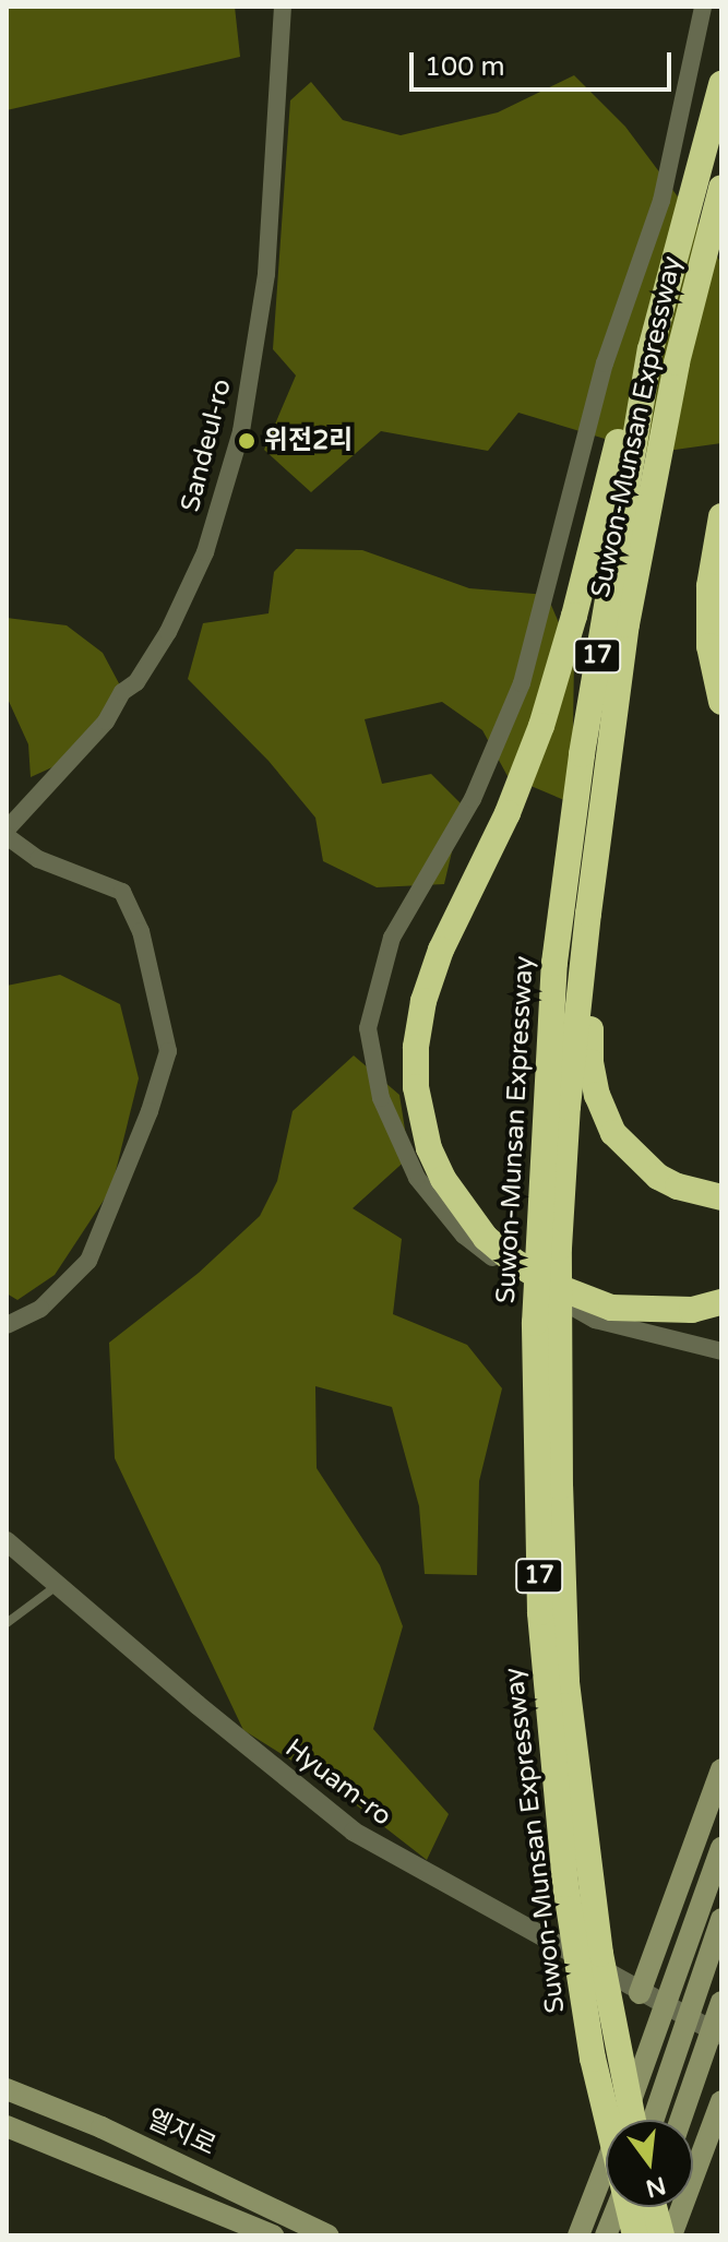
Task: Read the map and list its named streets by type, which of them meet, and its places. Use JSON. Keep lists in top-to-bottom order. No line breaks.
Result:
{"streets":{"highway":["Suwon-Munsan Expressway","17"],"main road":["엘지로"],"street":["Sandeul-ro","Hyuam-ro"]},"places":["위전2리"],"scale_bar":"100 m","north":"bottom"}
